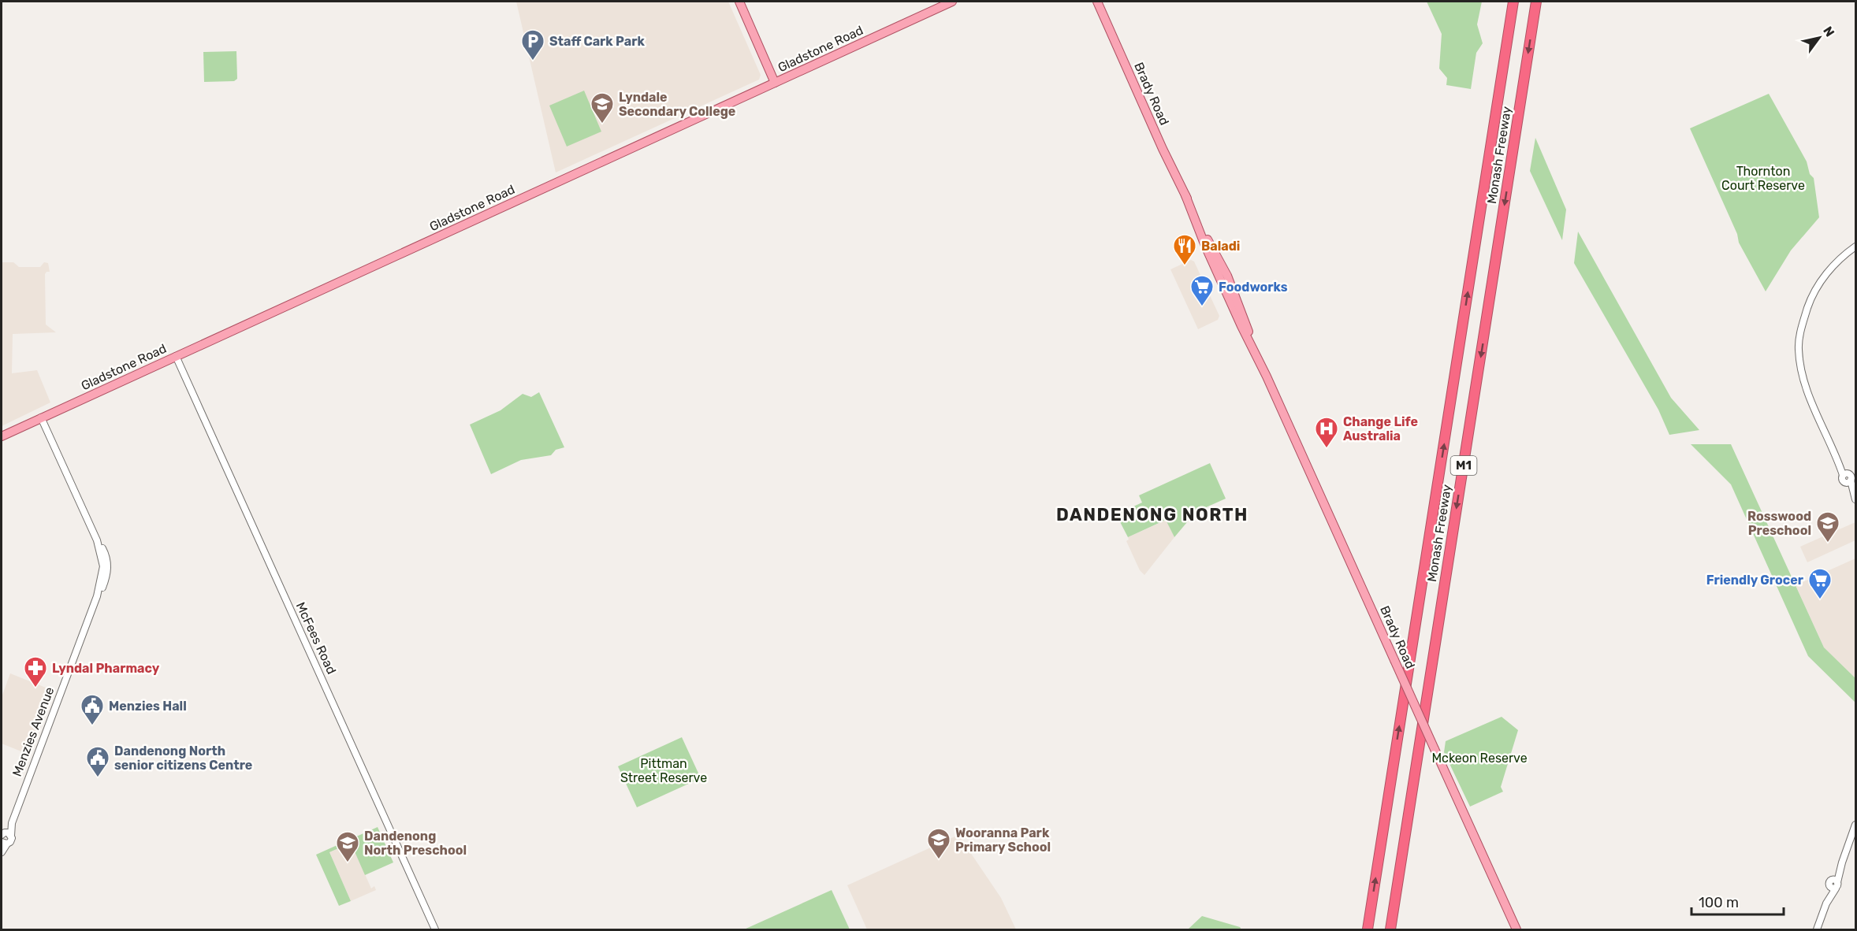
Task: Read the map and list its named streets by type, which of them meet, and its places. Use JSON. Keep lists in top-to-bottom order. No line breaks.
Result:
{"streets":{"highway":["Monash Freeway","M1"],"main road":["Gladstone Road","Brady Road"],"street":["McFees Road","Menzies Avenue"]},"crossings":[["Gladstone Road","McFees Road"],["Gladstone Road","Menzies Avenue"]],"districts":["DANDENONG NORTH"],"parks":["Thornton Court Reserve","Mckeon Reserve","Pittman Street Reserve"],"places":{"parking":["Staff Cark Park"],"school or university":["Lyndale Secondary College","Rosswood Preschool","Wooranna Park Primary School","Dandenong North Preschool"],"restaurant":["Baladi"],"supermarket":["Foodworks","Friendly Grocer"],"hospital":["Change Life Australia"],"pharmacy":["Lyndal Pharmacy"],"public building":["Menzies Hall","Dandenong North senior citizens Centre"]},"scale_bar":"100 m","north":"top right"}
